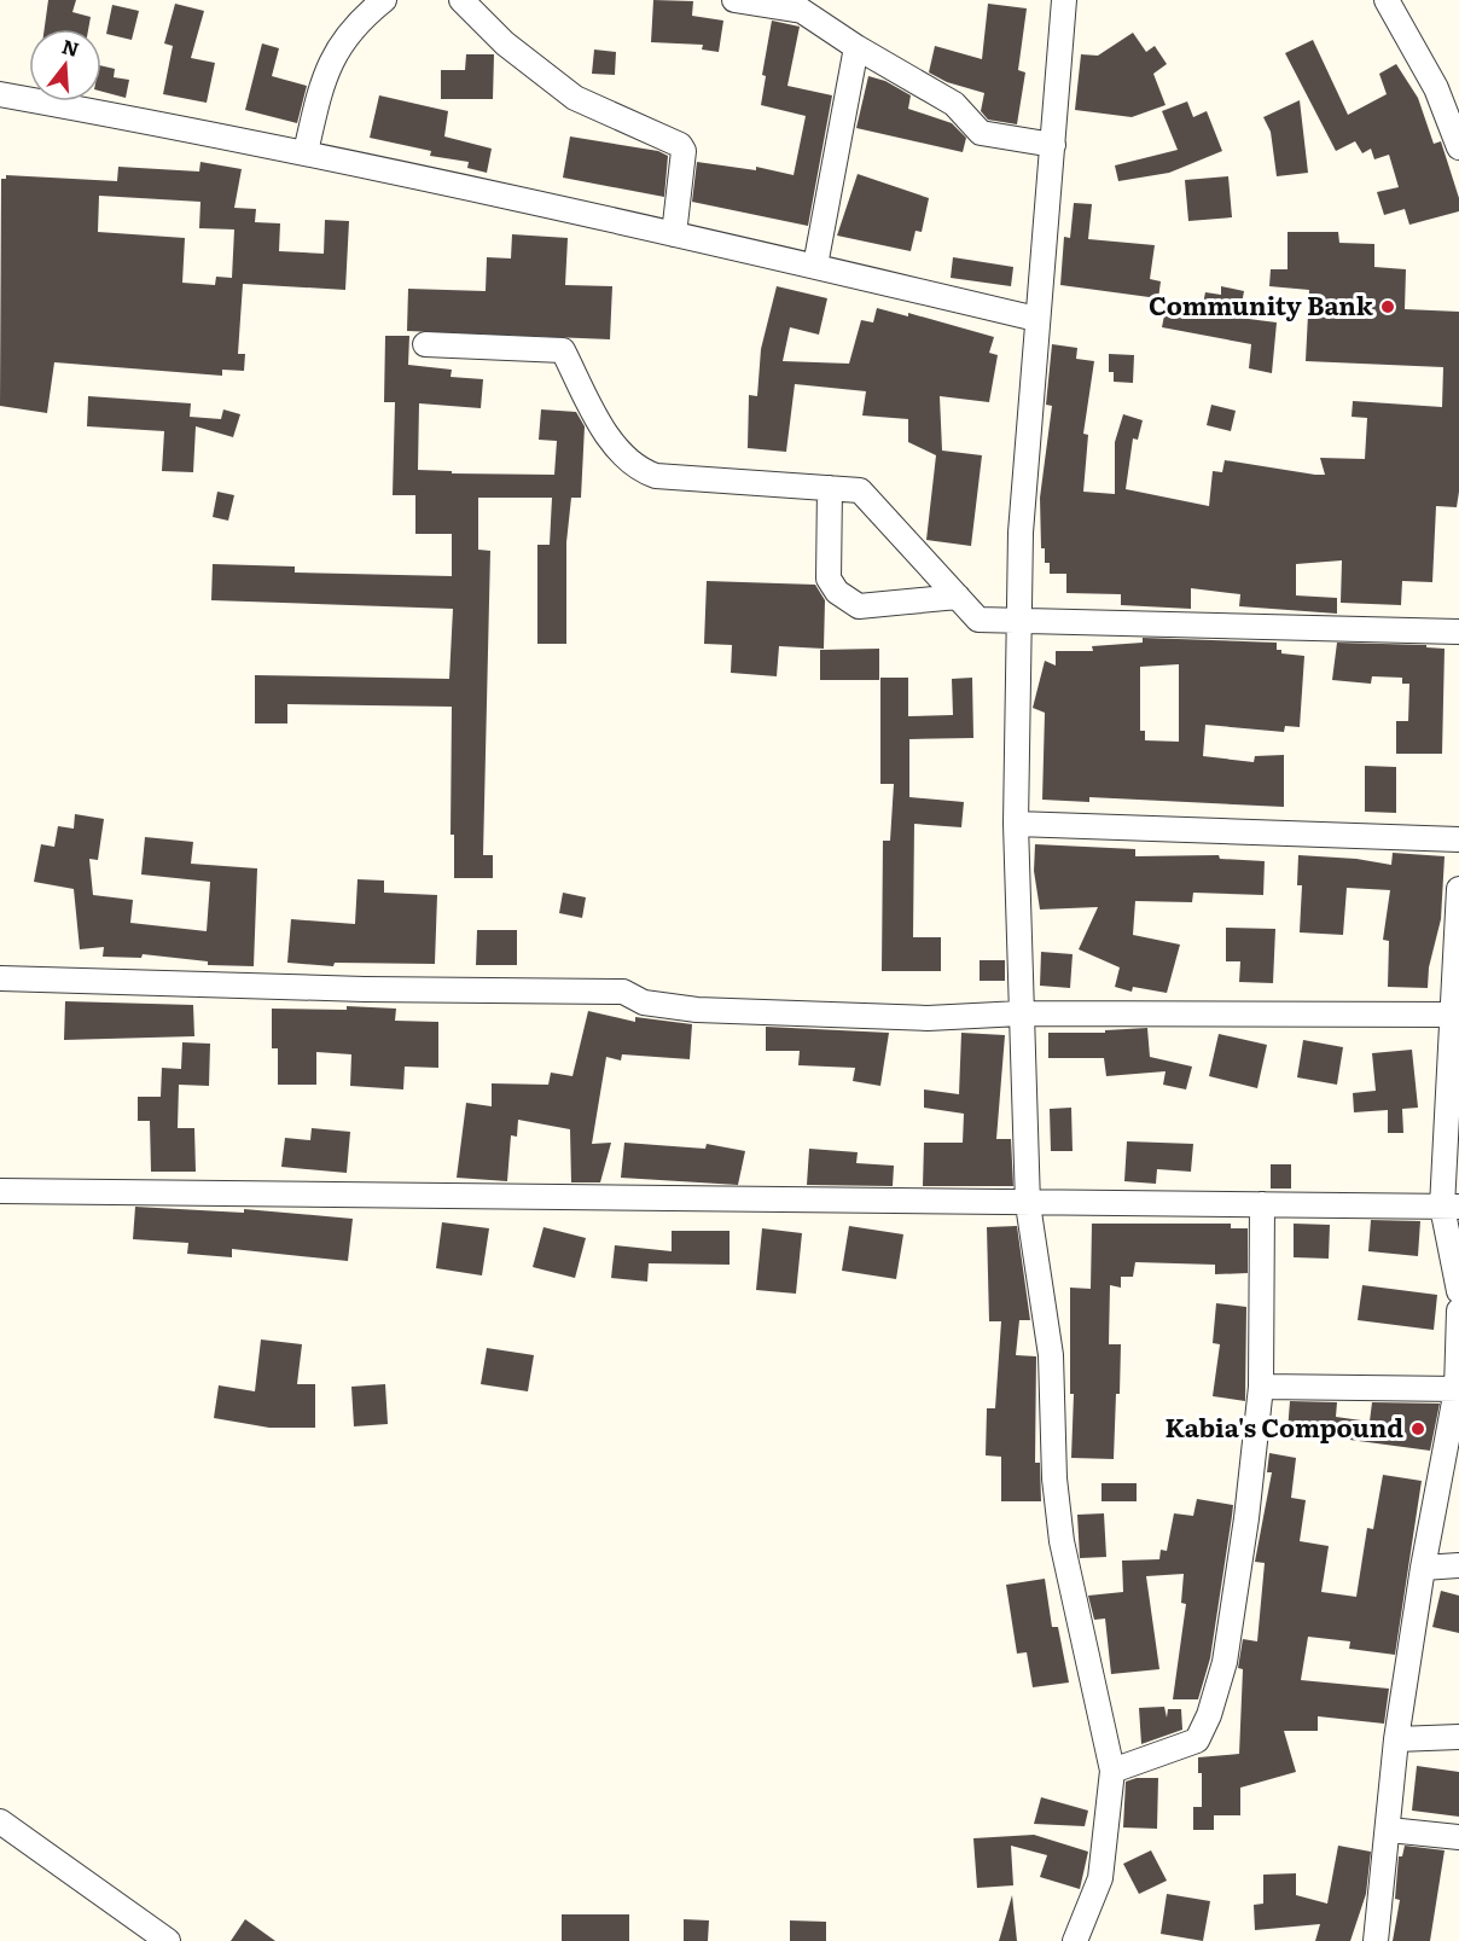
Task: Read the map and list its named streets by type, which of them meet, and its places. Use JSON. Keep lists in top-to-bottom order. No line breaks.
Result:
{"places":["Community Bank","Kabia's Compound"],"north":"top"}
